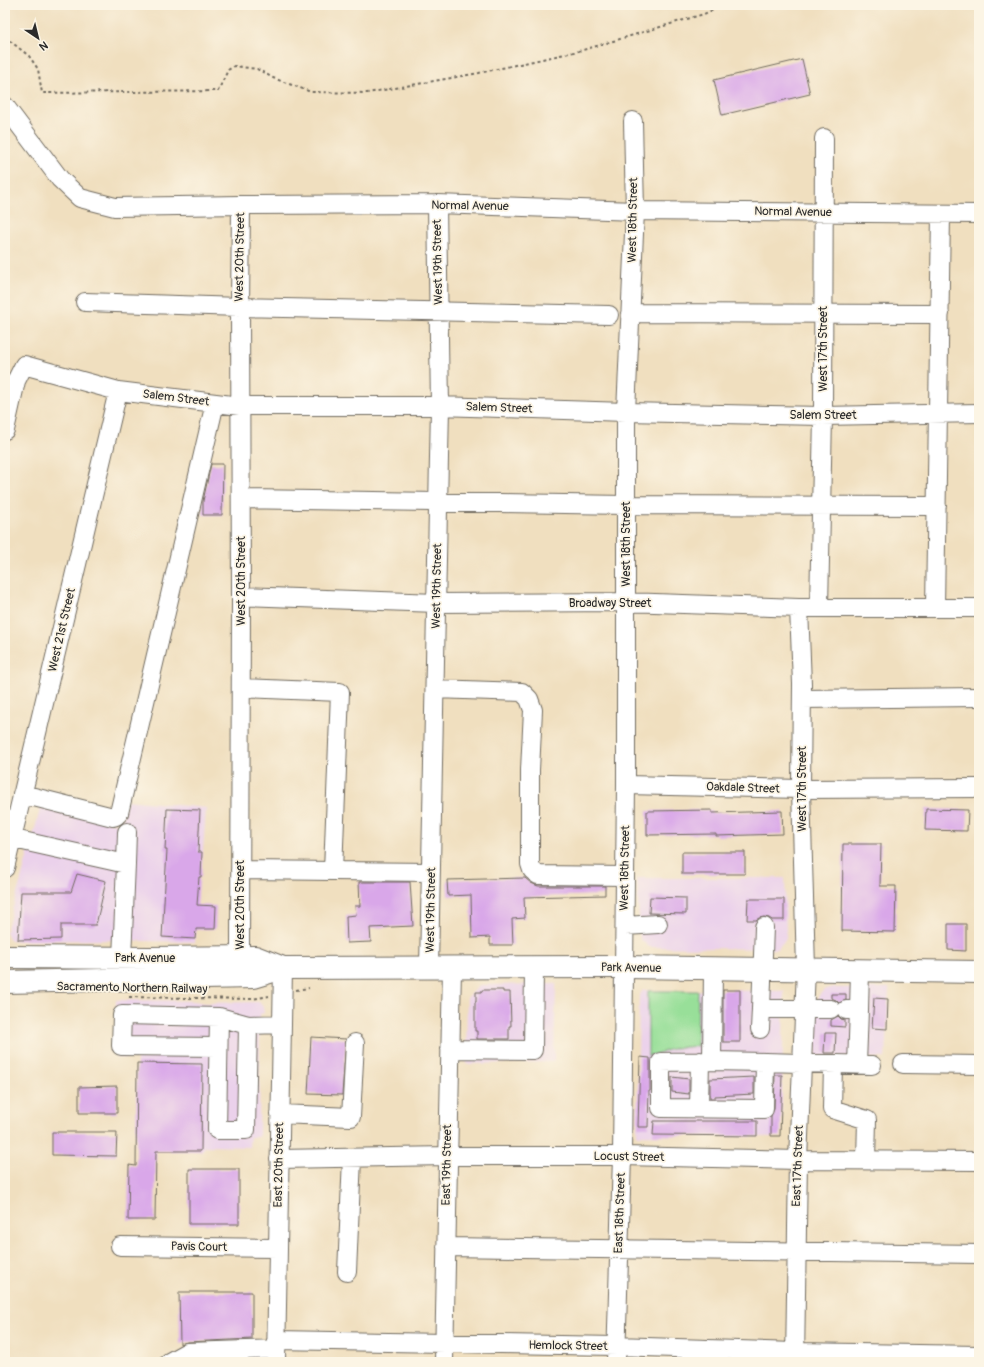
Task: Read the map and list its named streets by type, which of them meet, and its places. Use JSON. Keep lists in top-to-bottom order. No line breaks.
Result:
{"streets":{"main road":["Park Avenue"],"street":["Normal Avenue","West 18th Street","West 20th Street","West 19th Street","West 17th Street","Salem Street","Broadway Street","West 21st Street","Oakdale Street","Locust Street","East 20th Street","East 19th Street","East 17th Street","East 18th Street","Pavis Court","Hemlock Street"],"path":["Sacramento Northern Railway"]},"crossings":[["Normal Avenue","West 18th Street"],["Normal Avenue","West 20th Street"],["Normal Avenue","West 19th Street"],["Normal Avenue","West 17th Street"],["West 18th Street","Salem Street"],["West 18th Street","Broadway Street"],["West 18th Street","Oakdale Street"],["West 18th Street","Park Avenue"],["West 18th Street","East 18th Street"],["West 20th Street","Salem Street"],["West 20th Street","Broadway Street"],["West 20th Street","Park Avenue"],["West 19th Street","Salem Street"],["West 19th Street","Broadway Street"],["West 19th Street","Park Avenue"],["West 17th Street","Salem Street"],["West 17th Street","Broadway Street"],["West 17th Street","Oakdale Street"],["West 17th Street","Park Avenue"],["West 17th Street","East 17th Street"],["Salem Street","West 21st Street"],["Park Avenue","East 20th Street"],["Park Avenue","East 19th Street"],["Park Avenue","East 17th Street"],["Park Avenue","East 18th Street"],["Locust Street","East 20th Street"],["Locust Street","East 19th Street"],["Locust Street","East 17th Street"],["Locust Street","East 18th Street"],["East 20th Street","Pavis Court"],["East 20th Street","Hemlock Street"],["East 19th Street","Hemlock Street"],["East 17th Street","Hemlock Street"],["East 18th Street","Hemlock Street"]],"north":"bottom right"}
